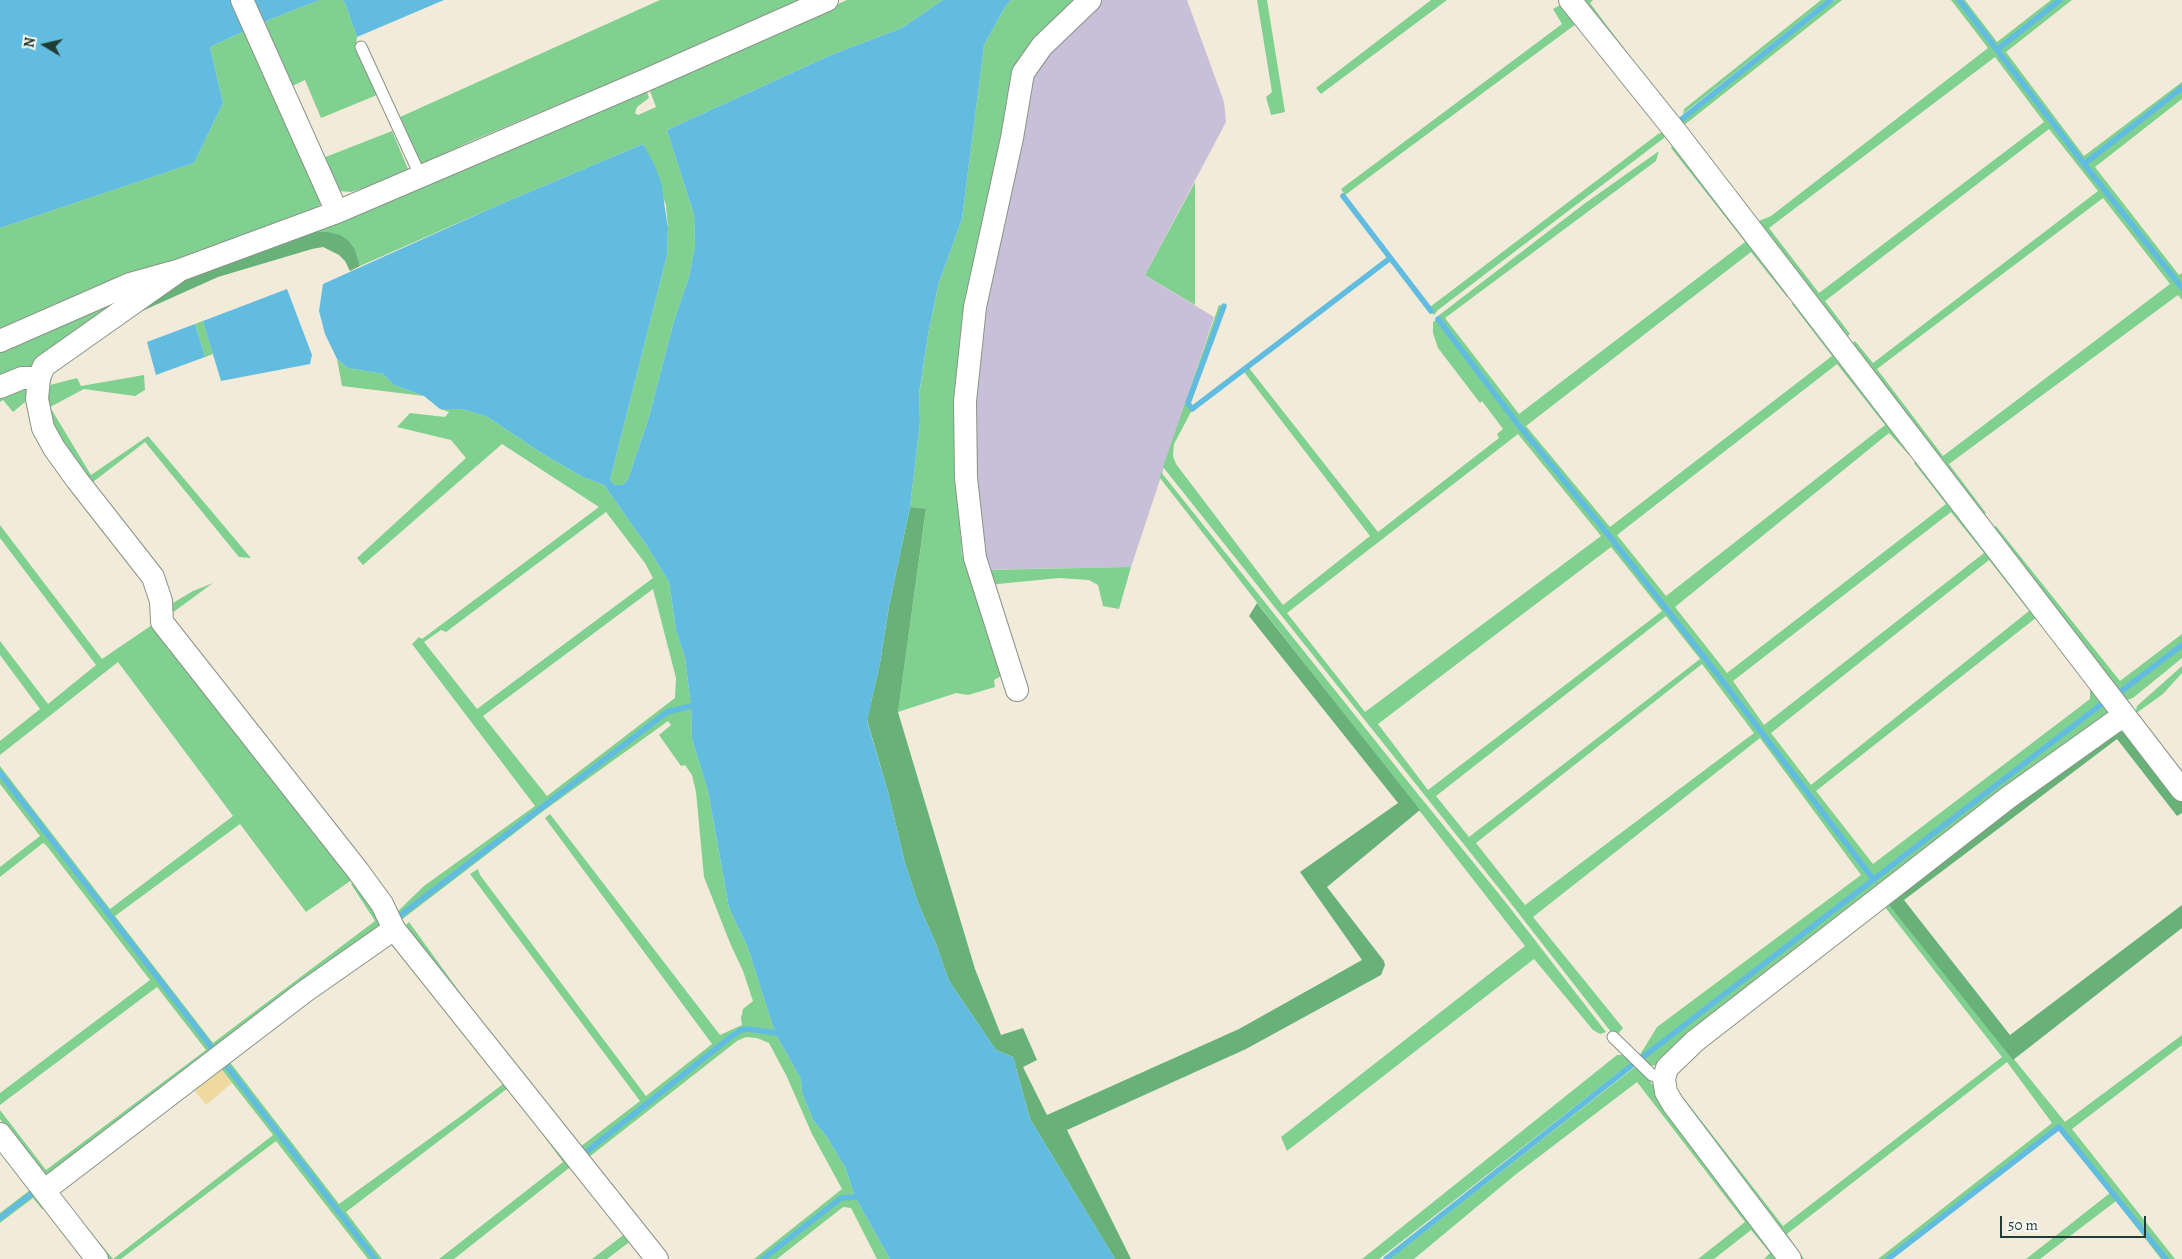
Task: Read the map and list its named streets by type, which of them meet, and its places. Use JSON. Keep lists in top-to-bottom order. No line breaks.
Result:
{"scale_bar":"50 m","north":"left"}
